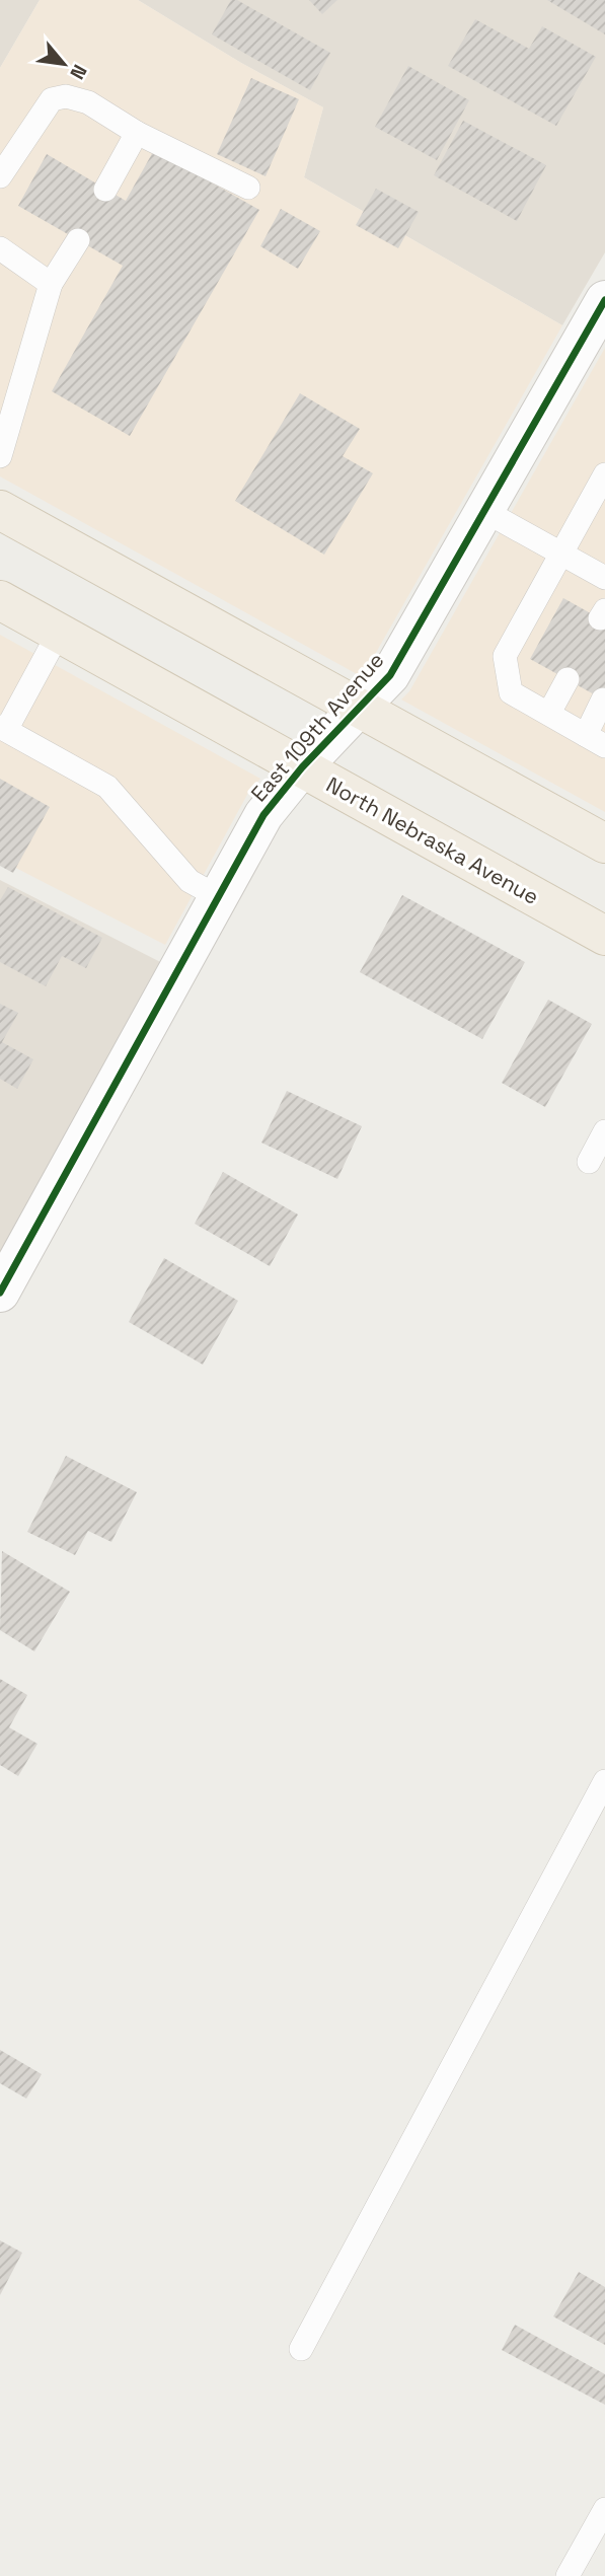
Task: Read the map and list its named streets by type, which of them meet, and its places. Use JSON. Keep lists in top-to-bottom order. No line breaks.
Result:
{"streets":{"main road":["North Nebraska Avenue"],"street":["East 109th Avenue"]},"crossings":[["East 109th Avenue","North Nebraska Avenue"]],"north":"bottom right"}
